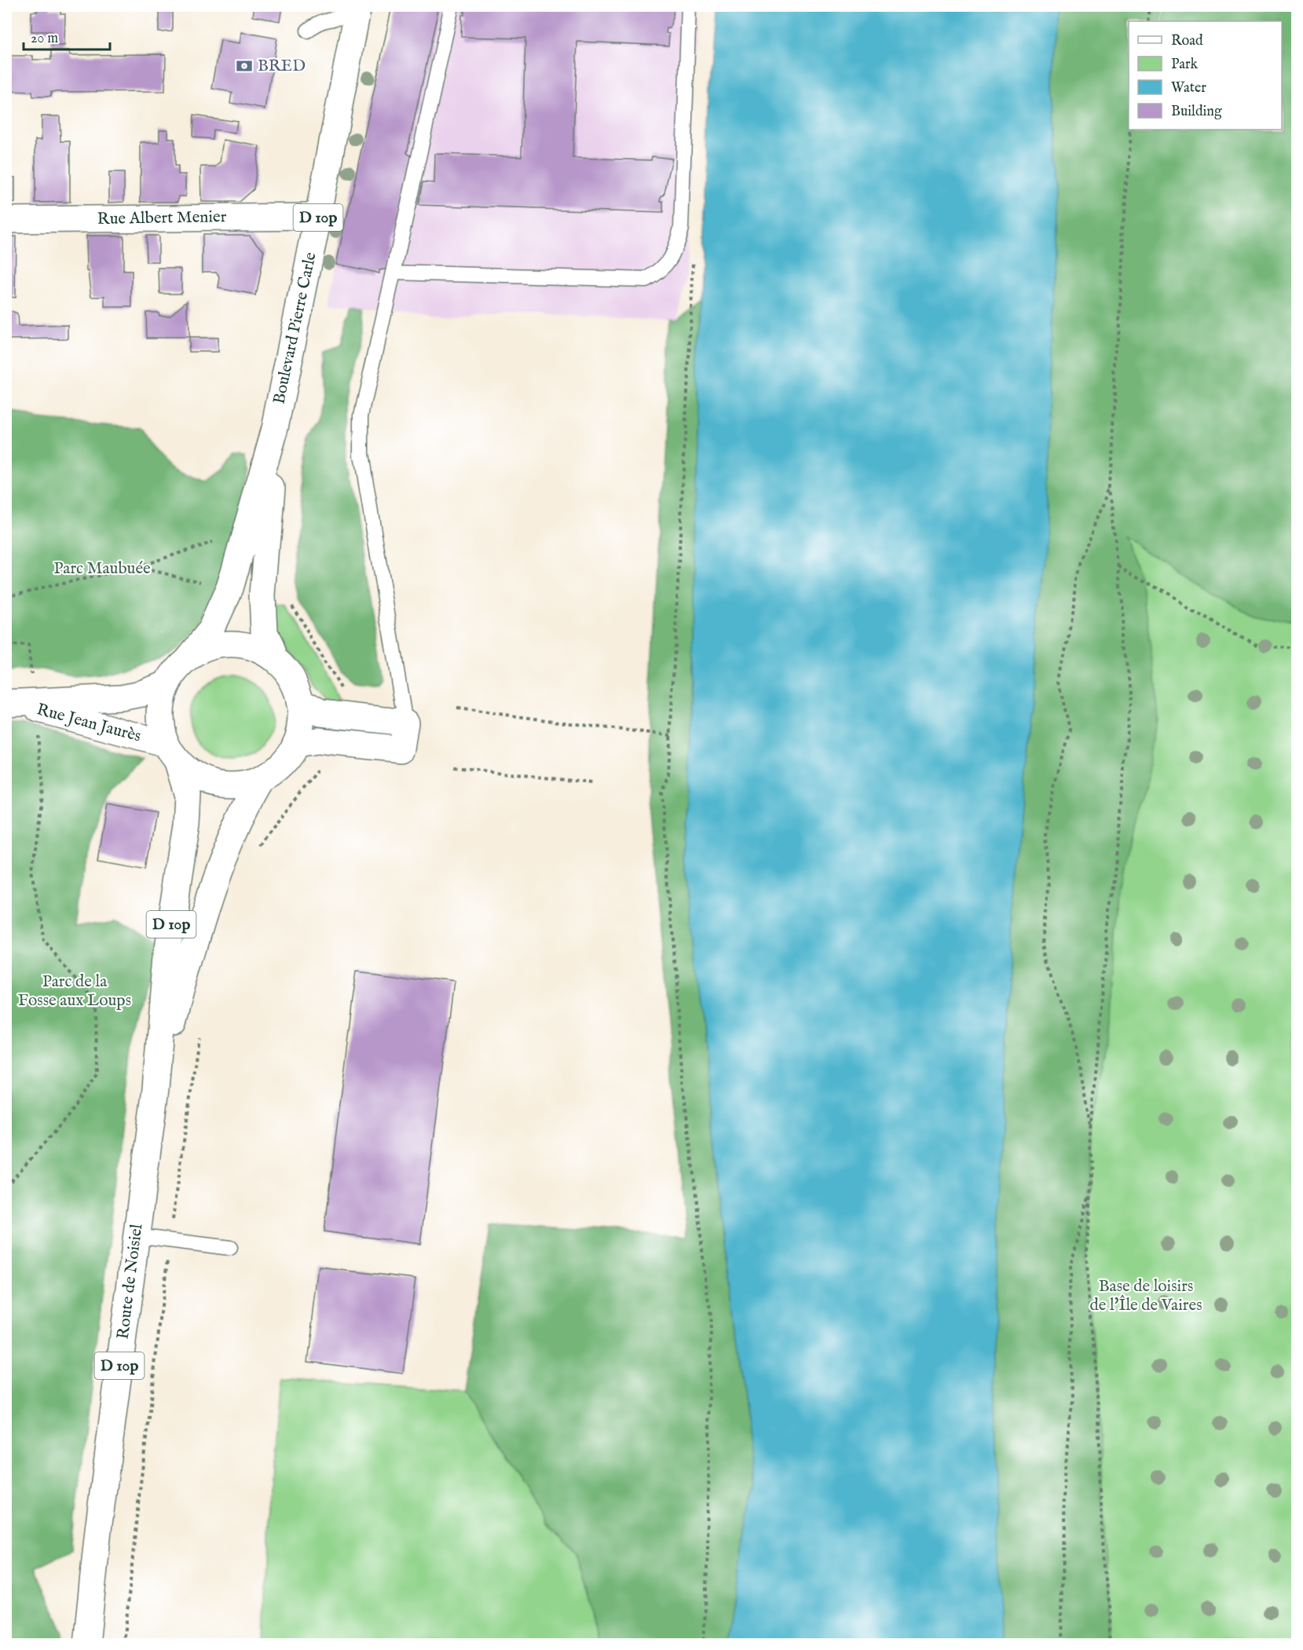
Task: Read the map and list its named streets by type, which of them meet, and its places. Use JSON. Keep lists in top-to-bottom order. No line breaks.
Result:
{"streets":{"main road":["D 10p","Rue Albert Menier","Boulevard Pierre Carle","Rue Jean Jaurès","Route de Noisiel"]},"crossings":[["Rue Albert Menier","Boulevard Pierre Carle"],["Boulevard Pierre Carle","Rue Jean Jaurès"],["Boulevard Pierre Carle","Route de Noisiel"],["Rue Jean Jaurès","Route de Noisiel"]],"parks":["Parc Maubuée","Parc de la Fosse aux Loups","Base de loisirs de l'Île de Vaires"],"places":{"bank":["BRED"]},"legend":["Road","Park","Water","Building"],"scale_bar":"20 m"}
